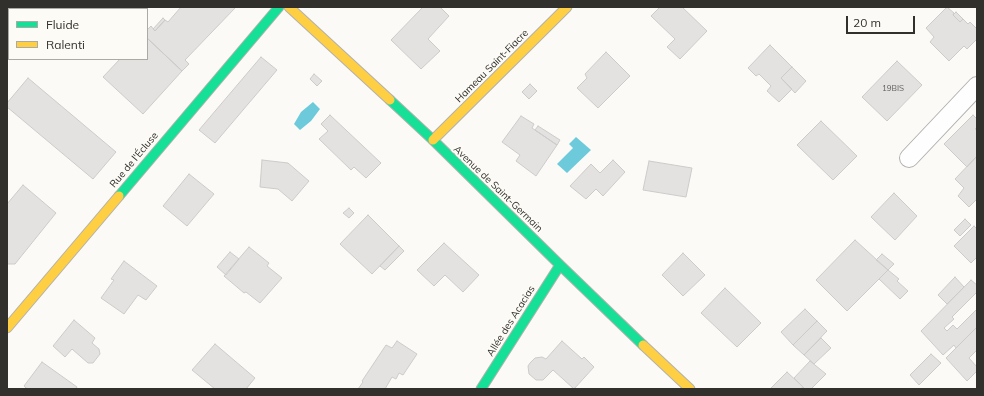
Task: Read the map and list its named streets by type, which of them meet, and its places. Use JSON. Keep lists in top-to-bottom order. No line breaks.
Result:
{"streets":{"street":["Hameau Saint-Fiacre","Rue de l'Écluse","Avenue de Saint-Germain","Allée des Acacias"]},"crossings":[["Hameau Saint-Fiacre","Avenue de Saint-Germain"],["Avenue de Saint-Germain","Allée des Acacias"]],"house_numbers":["19BIS"],"legend":["Fluide","Ralenti"],"scale_bar":"20 m"}
